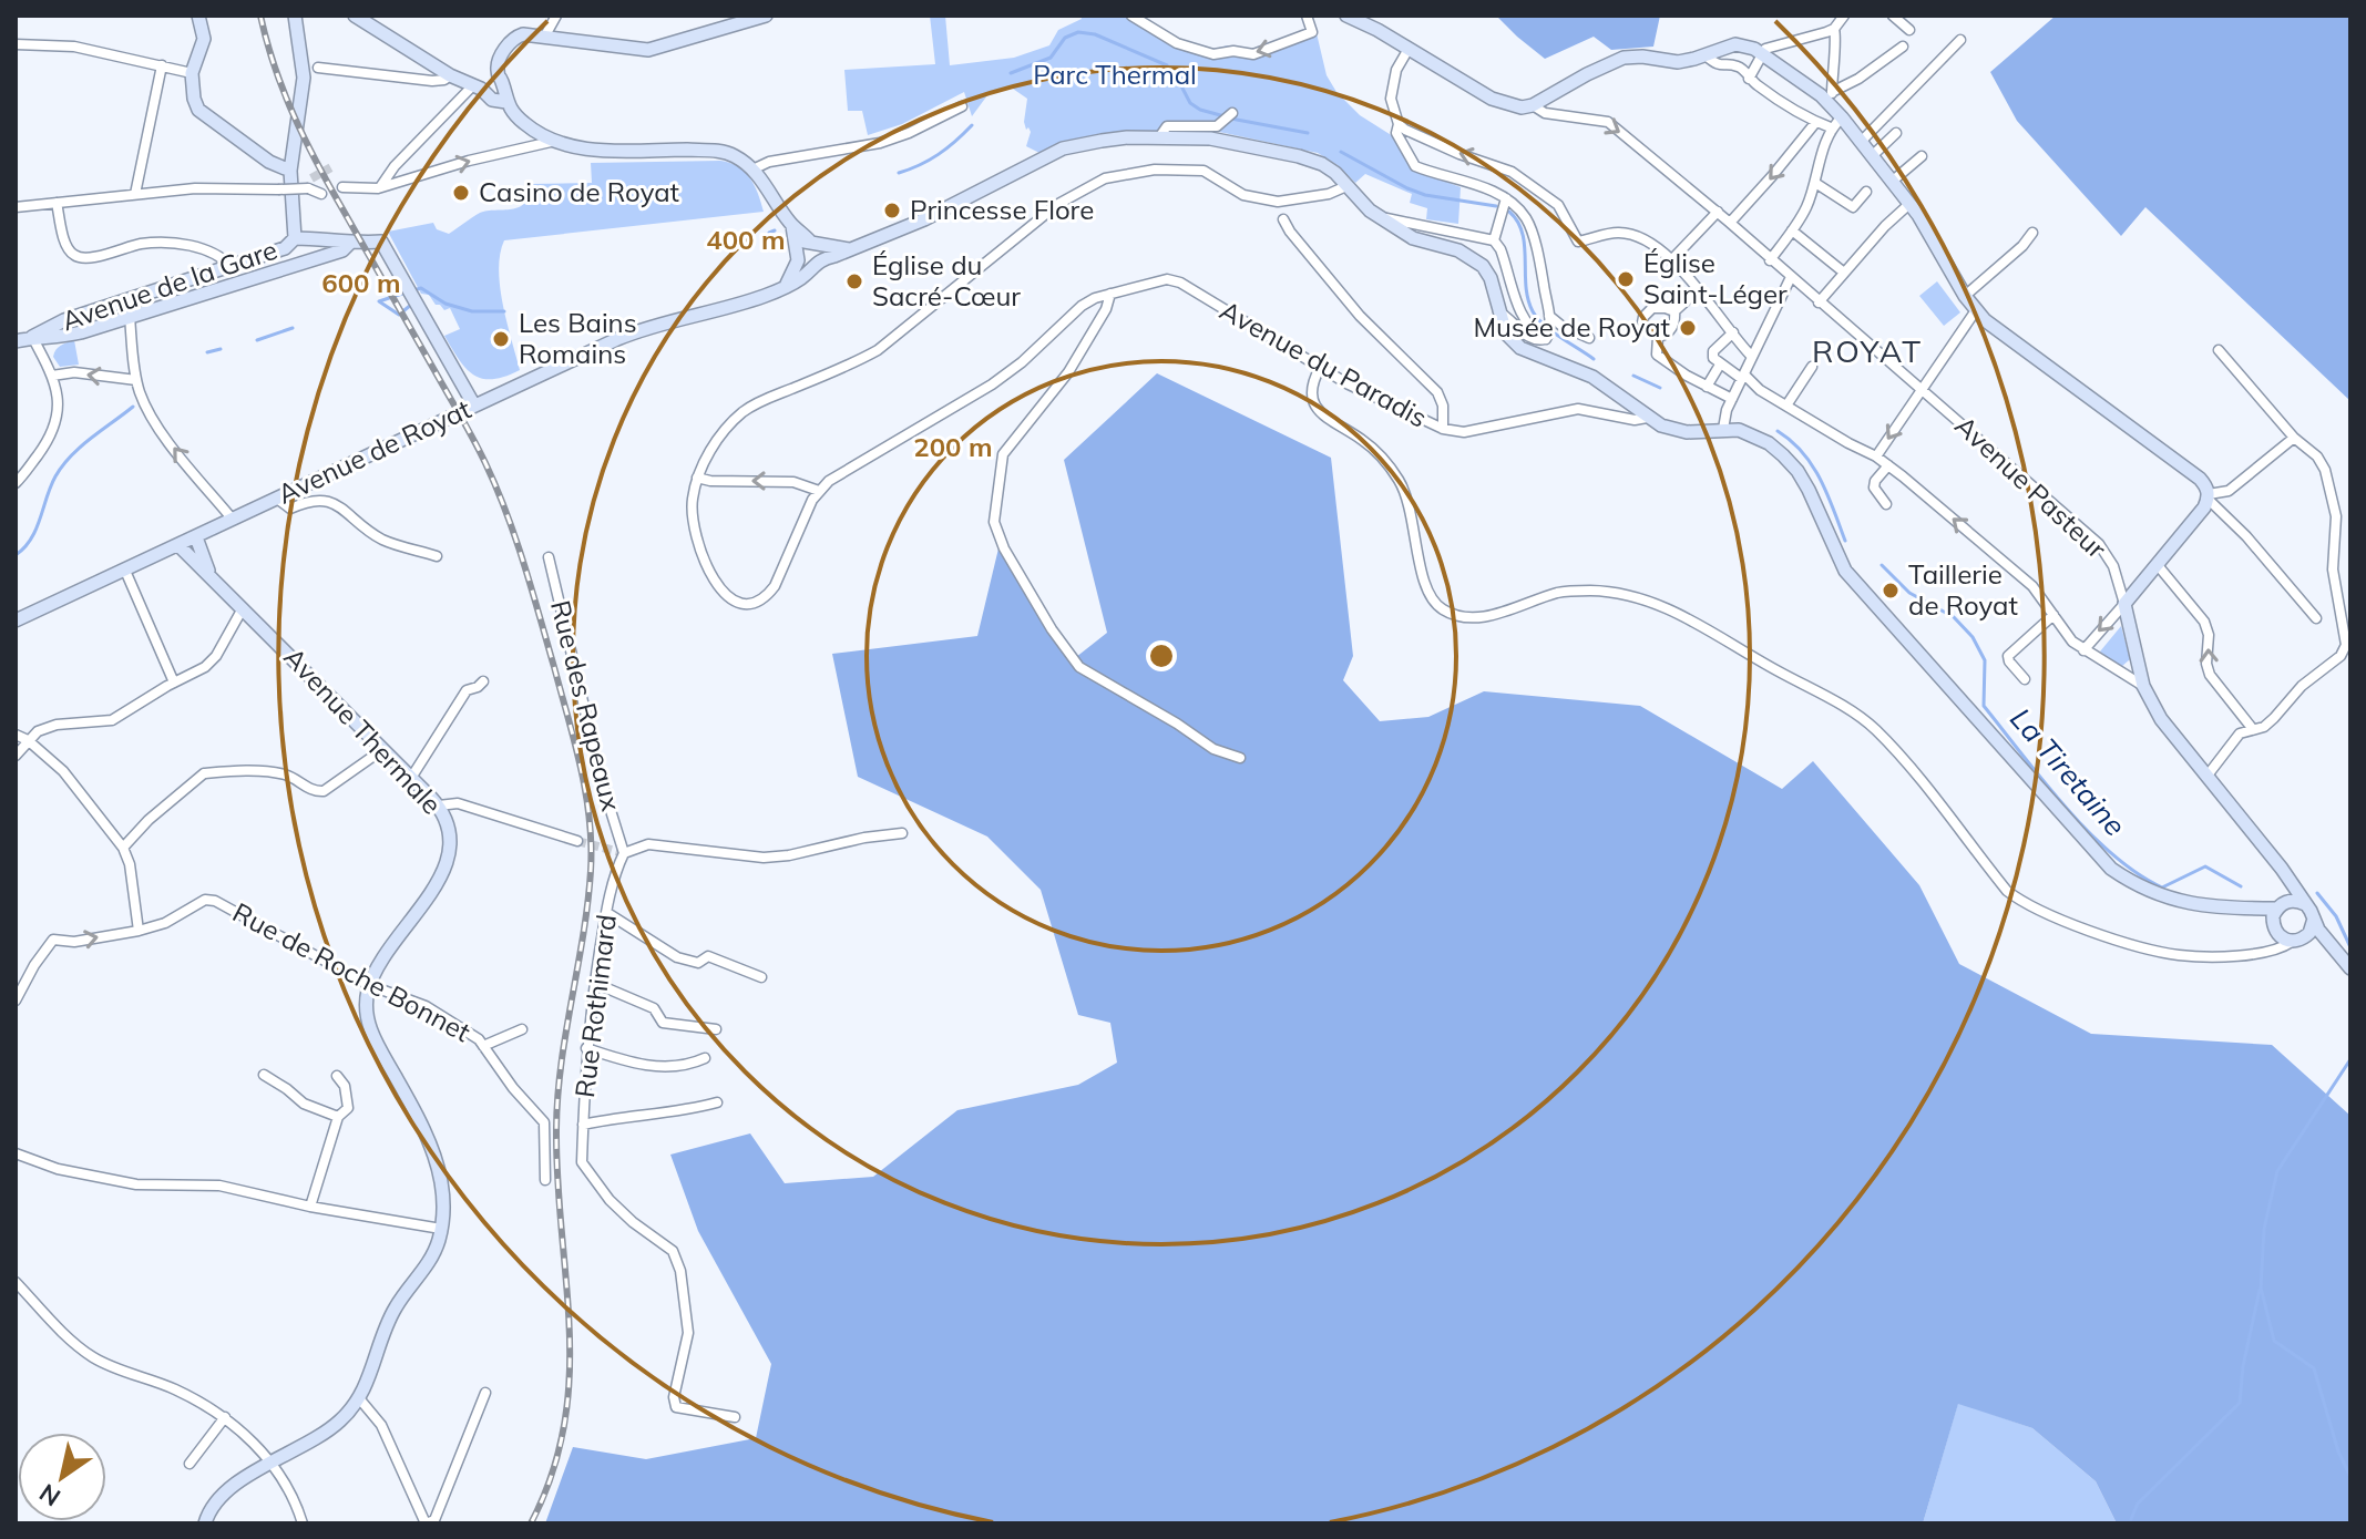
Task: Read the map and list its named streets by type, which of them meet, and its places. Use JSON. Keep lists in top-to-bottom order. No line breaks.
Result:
{"streets":{"main road":["Avenue de la Gare","Avenue de Royat","Avenue Pasteur","Avenue Thermale"],"street":["Avenue du Paradis","Rue des Rapeaux","Rue de Roche Bonnet","Rue Rothimard"]},"crossings":[["Avenue de Royat","Avenue Thermale"],["Rue des Rapeaux","Avenue Thermale"],["Rue des Rapeaux","Rue Rothimard"],["Avenue Thermale","Rue de Roche Bonnet"]],"districts":["ROYAT"],"water":["La Tiretaine"],"parks":["Parc Thermal"],"places":["Casino de Royat","Princesse Flore","Église Saint-Léger","Église du Sacré-Cœur","Musée de Royat","Les Bains Romains","Taillerie de Royat"],"north":"bottom left","rings":["400 m","600 m","200 m"]}
